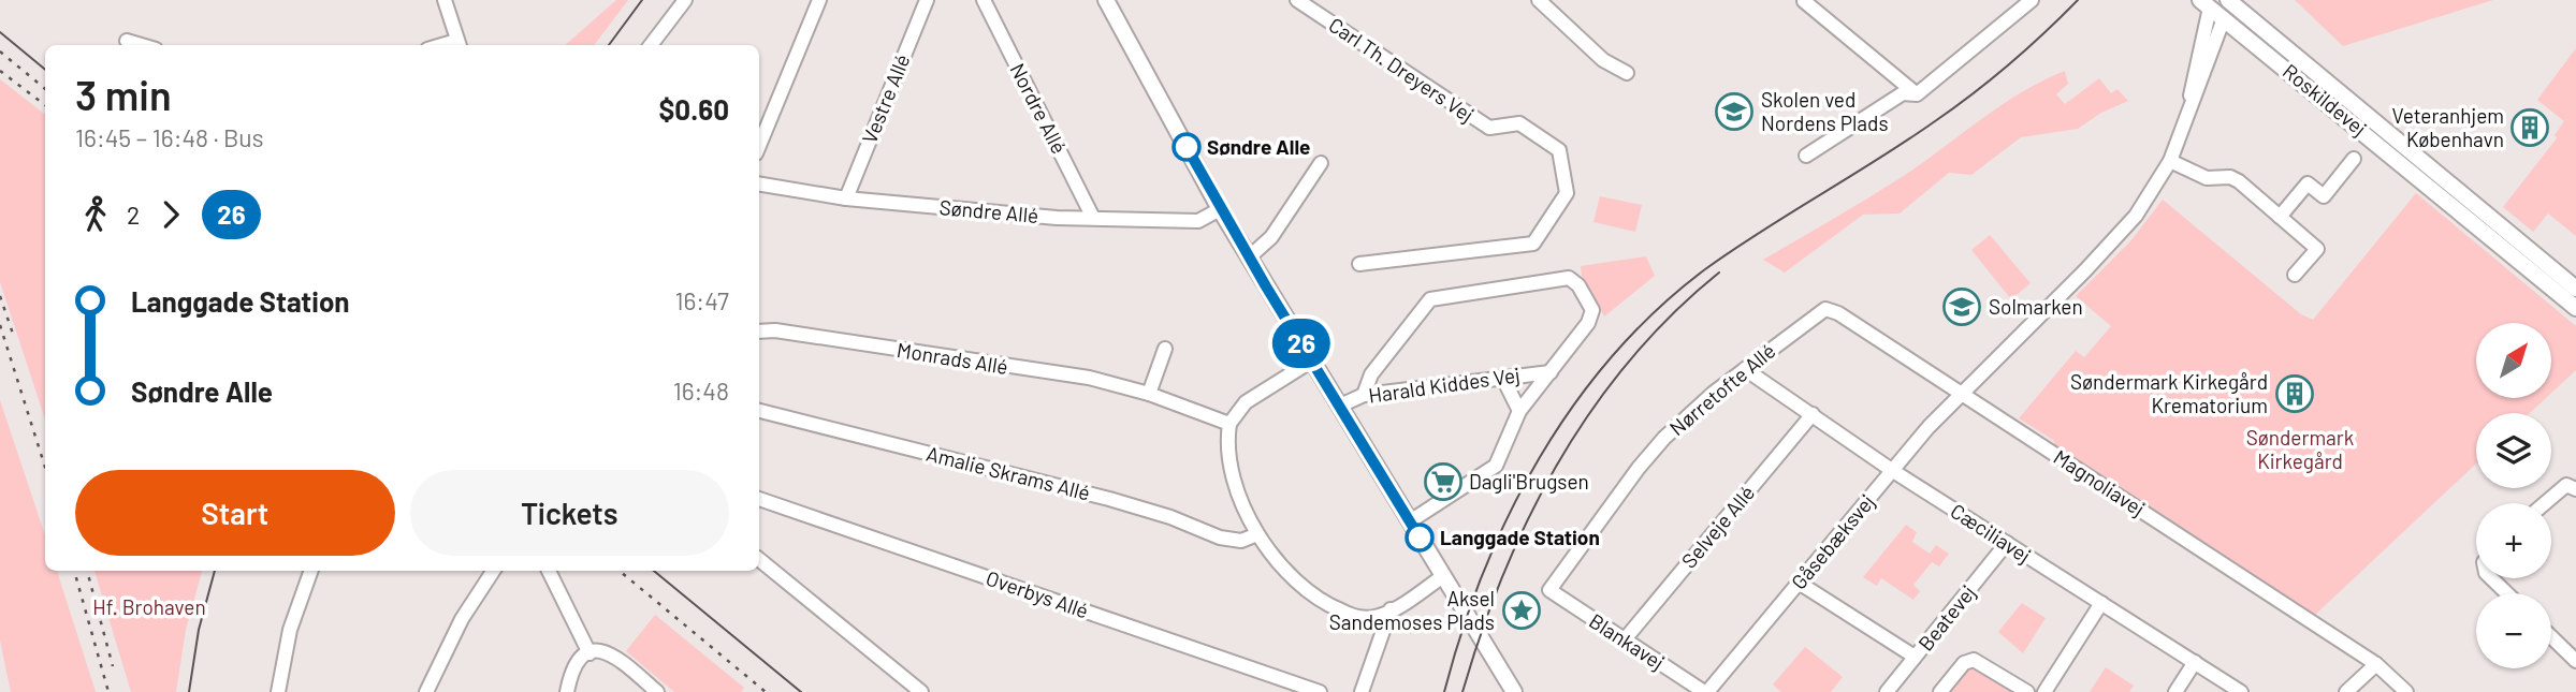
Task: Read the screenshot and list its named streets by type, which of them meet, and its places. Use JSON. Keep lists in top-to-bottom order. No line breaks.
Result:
{"streets":{"street":["Carl Th. Dreyers Vej","Vestre Allé","Roskildevej","Nordre Allé","Søndre Allé","Monrads Allé","Harald Kiddes Vej","Nørretofte Allé","Amalie Skrams Allé","Magnoliavej","Selveje Allé","Cæciliavej","Gåsebæksvej","Overbys Allé","Beatevej","Blankavej"]},"crossings":[["Vestre Allé","Søndre Allé"],["Nordre Allé","Søndre Allé"],["Nørretofte Allé","Magnoliavej"],["Nørretofte Allé","Cæciliavej"],["Nørretofte Allé","Blankavej"],["Magnoliavej","Gåsebæksvej"],["Selveje Allé","Cæciliavej"],["Selveje Allé","Blankavej"],["Cæciliavej","Gåsebæksvej"],["Cæciliavej","Beatevej"],["Gåsebæksvej","Blankavej"]],"parks":["Søndermark Kirkegård","Hf. Brohaven"],"places":{"school or university":["Skolen ved Nordens Plads","Solmarken"],"building":["Veteranhjem København","Søndermark Kirkegård Krematorium"],"other":["Søndre Alle","Langgade Station"],"supermarket":["Dagli'Brugsen"],"place":["Aksel Sandemoses Plads"]},"lines":["bus line 26"],"north":"top right","page":{"on_map":"26","heading":["3 min","16:45 – 16:48 · Bus","$0.60"],"legs":["2","26"],"list":[{"name":"Langgade Station","value":"16:47"},{"name":"Søndre Alle","value":"16:48"}],"map_buttons":["+","−"],"buttons":["Start","Tickets"]}}
